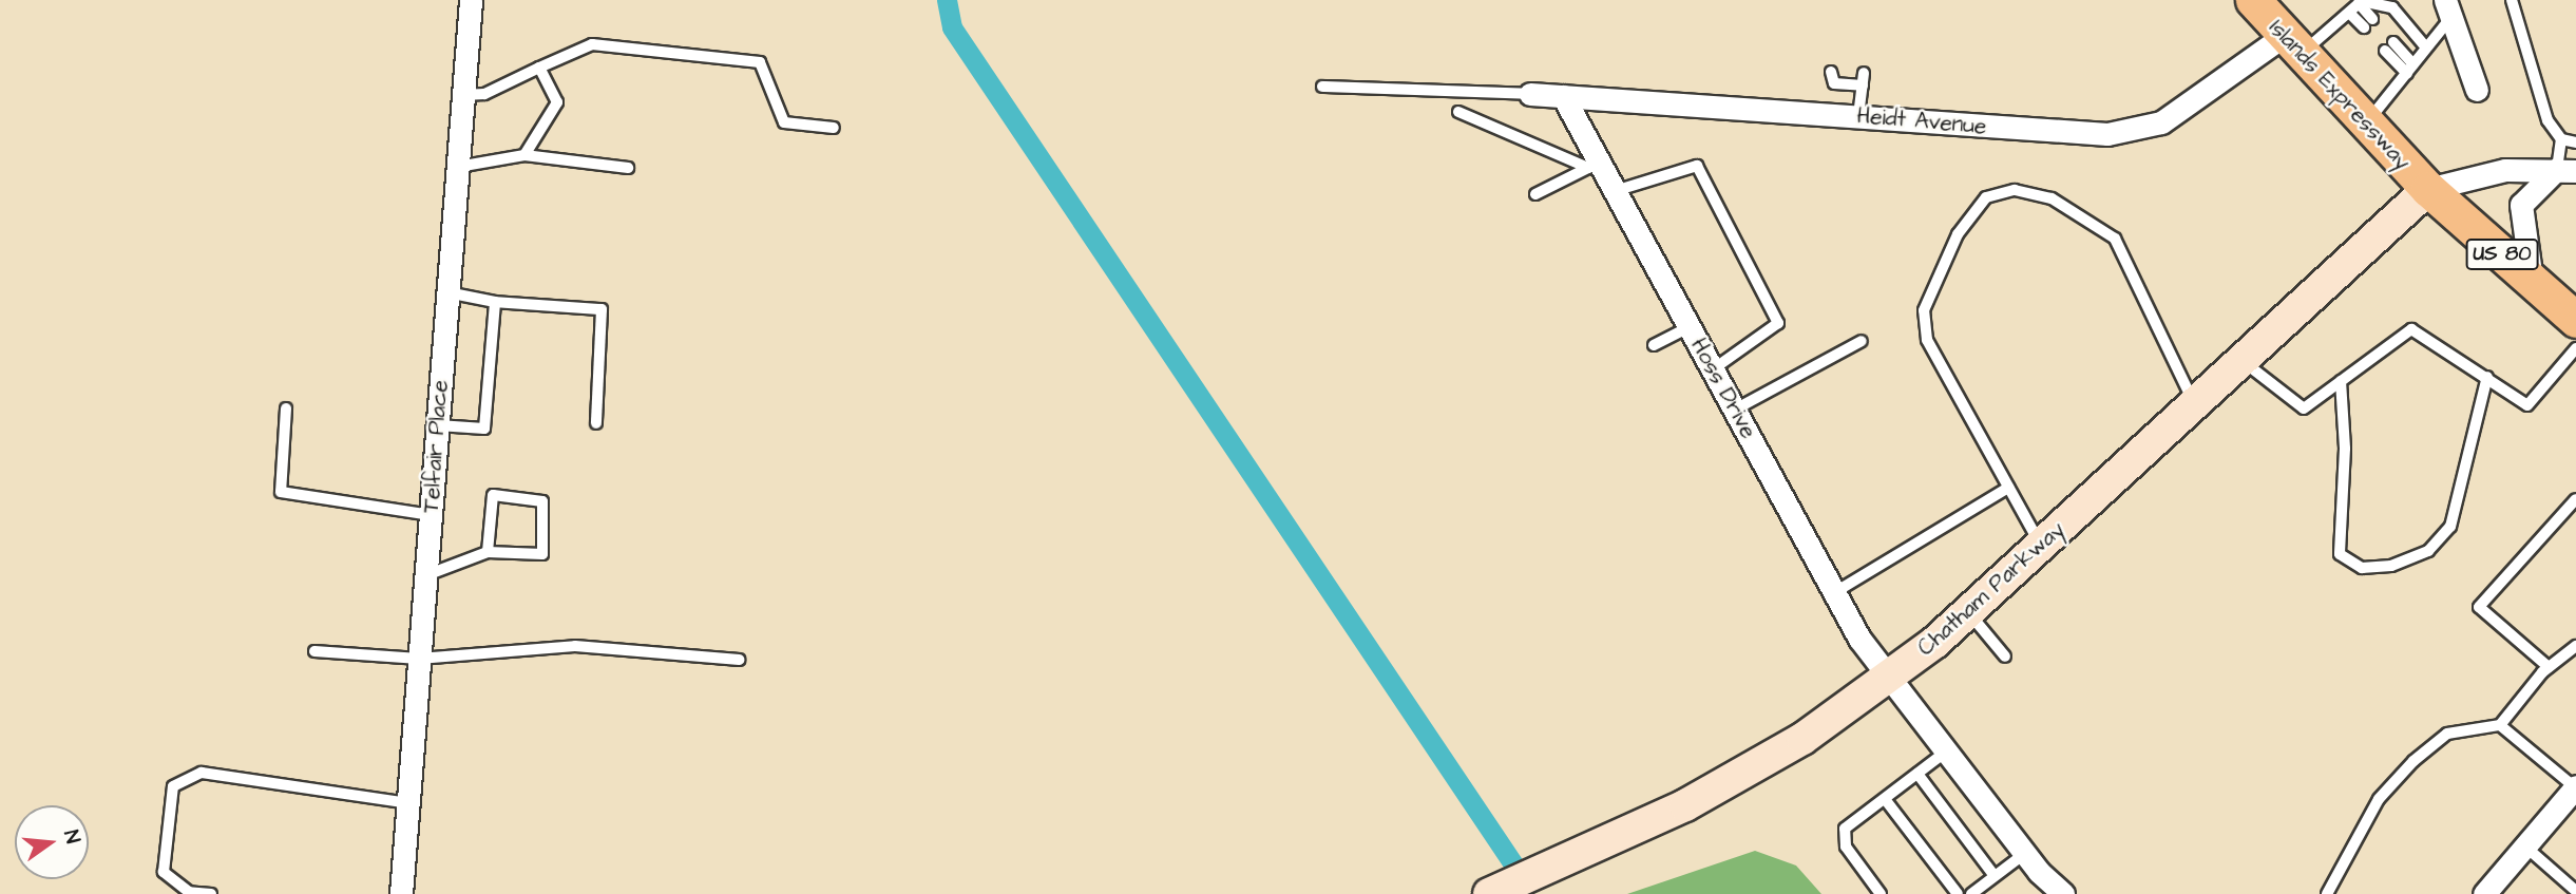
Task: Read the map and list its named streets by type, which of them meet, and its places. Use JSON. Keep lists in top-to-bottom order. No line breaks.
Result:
{"streets":{"main road":["Islands Expressway","US 80","Chatham Parkway"],"street":["Heidt Avenue","Hoss Drive","Telfair Place"]},"crossings":[["Islands Expressway","Heidt Avenue"],["Islands Expressway","US 80"],["Islands Expressway","Chatham Parkway"],["Heidt Avenue","Hoss Drive"],["US 80","Chatham Parkway"],["Hoss Drive","Chatham Parkway"]],"north":"right"}
